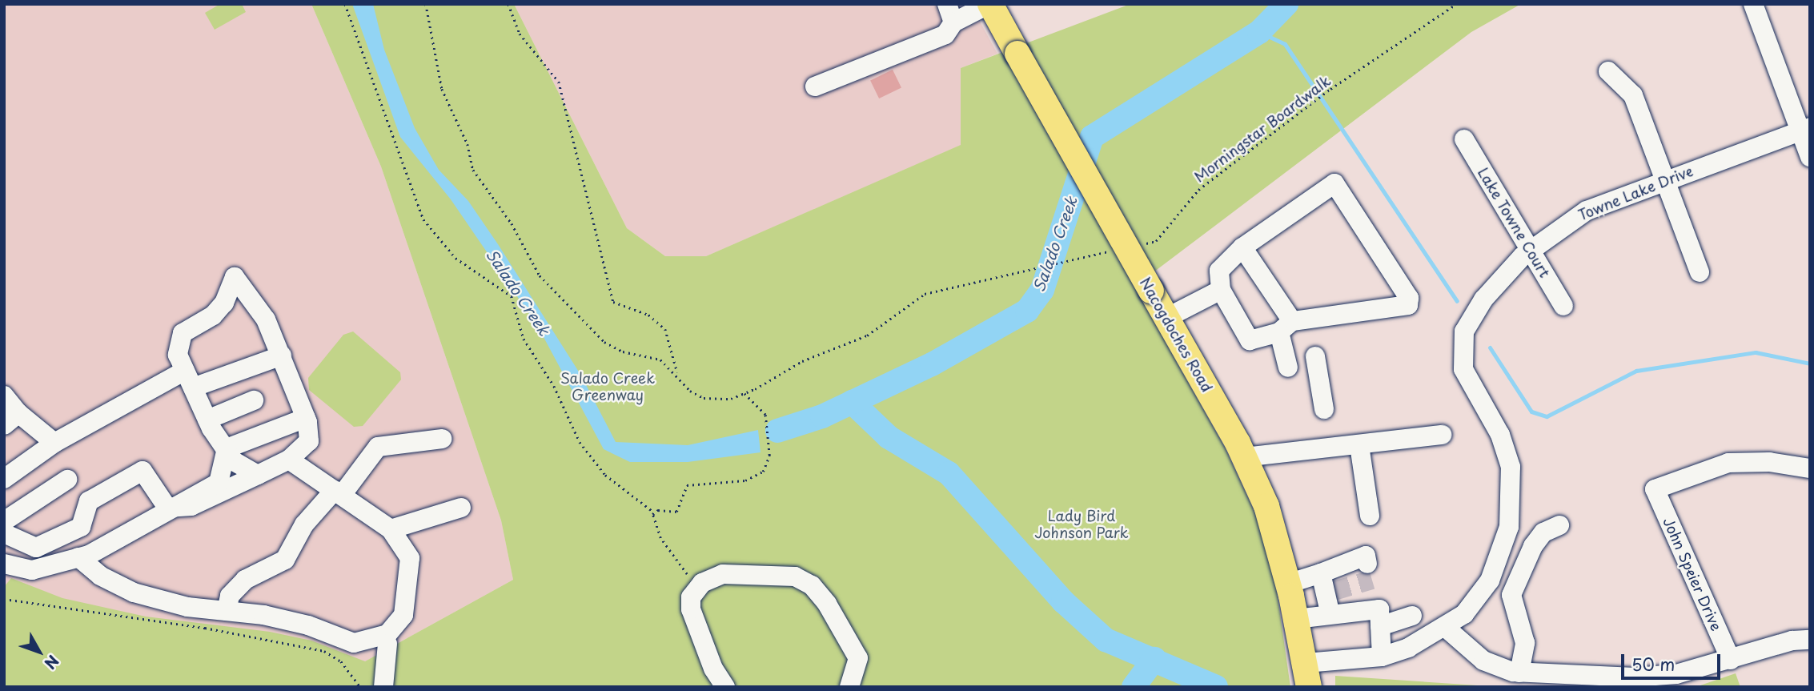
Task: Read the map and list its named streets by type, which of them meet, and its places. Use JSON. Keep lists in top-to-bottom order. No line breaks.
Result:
{"streets":{"main road":["Nacogdoches Road"],"street":["Towne Lake Drive","Lake Towne Court","John Speier Drive"],"path":["Morningstar Boardwalk"]},"crossings":[["Towne Lake Drive","Lake Towne Court"],["Towne Lake Drive","Nacogdoches Road"]],"water":["Salado Creek"],"parks":["Salado Creek Greenway","Lady Bird Johnson Park"],"scale_bar":"50 m","north":"bottom right"}
